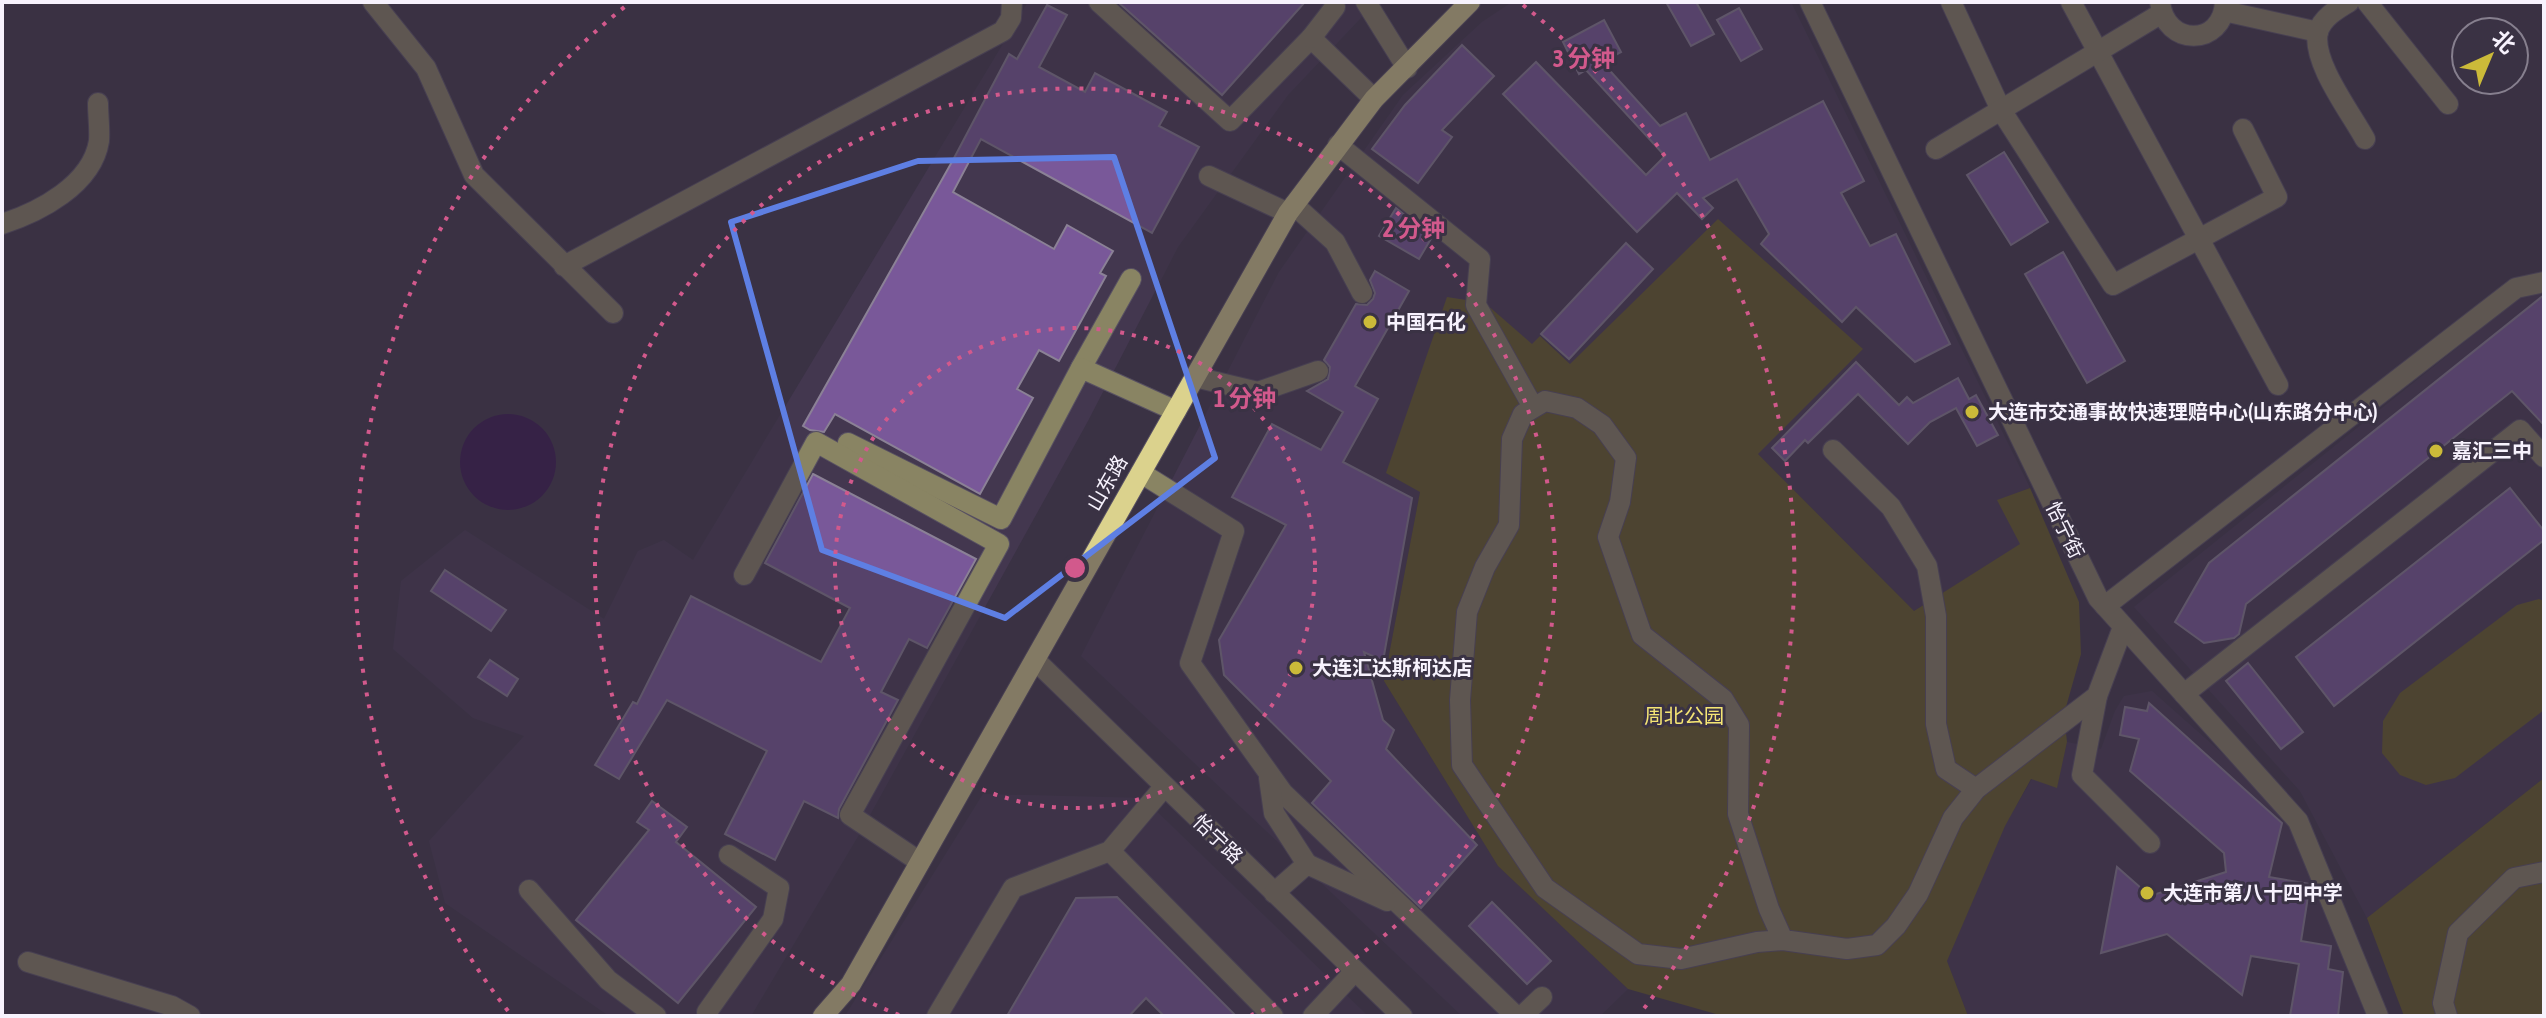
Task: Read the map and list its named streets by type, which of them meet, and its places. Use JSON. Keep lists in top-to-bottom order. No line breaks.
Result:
{"streets":{"main road":["山东路"],"street":["怡宁街","怡宁路"]},"crossings":[["山东路","怡宁路"]],"parks":["周北公园"],"places":["中国石化","大连市交通事故快速理赔中心(山东路分中心)","嘉汇三中","大连汇达斯柯达店","大连市第八十四中学"],"north":"top right","rings":["3 分钟","2 分钟","1 分钟"]}
